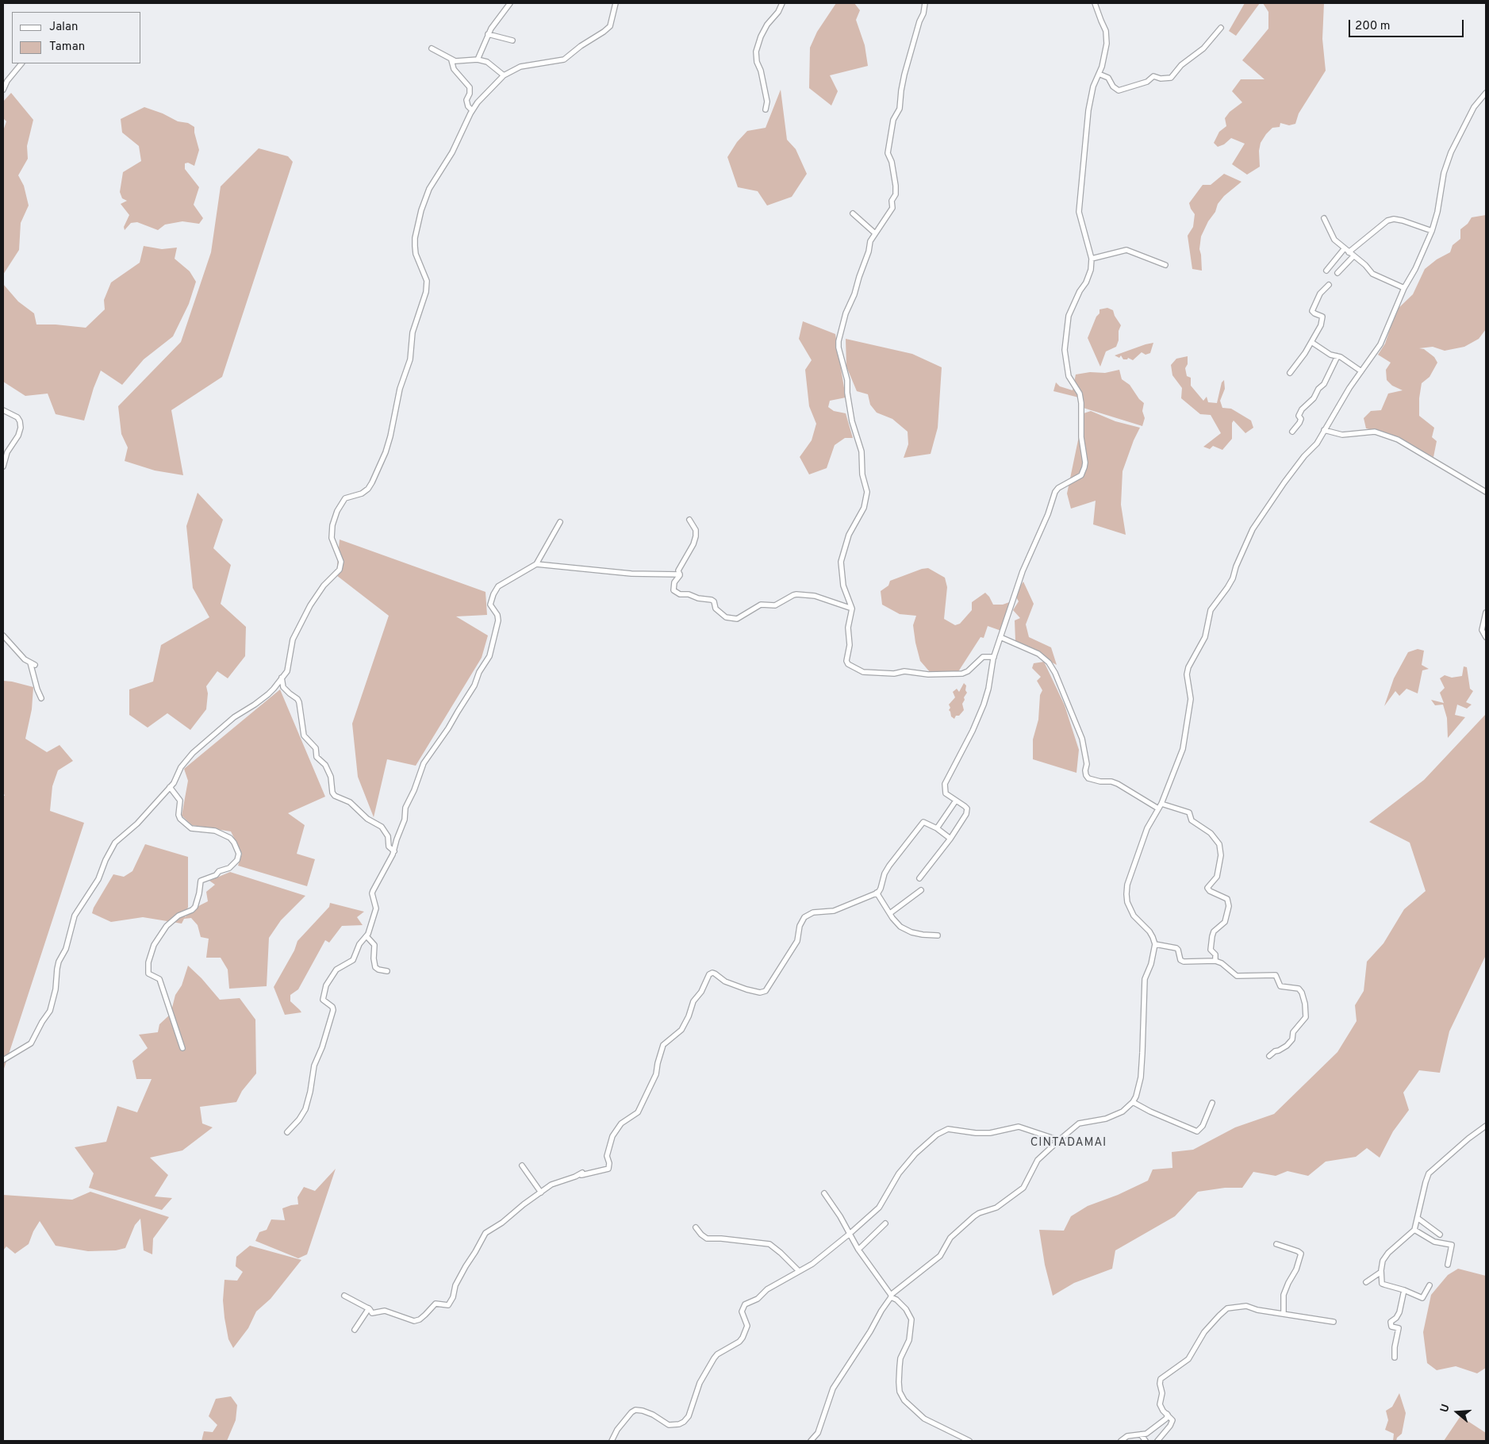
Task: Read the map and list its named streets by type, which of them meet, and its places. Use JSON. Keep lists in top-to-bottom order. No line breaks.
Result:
{"districts":["CINTADAMAI"],"legend":["Jalan","Taman"],"scale_bar":"200 m","north":"left"}
